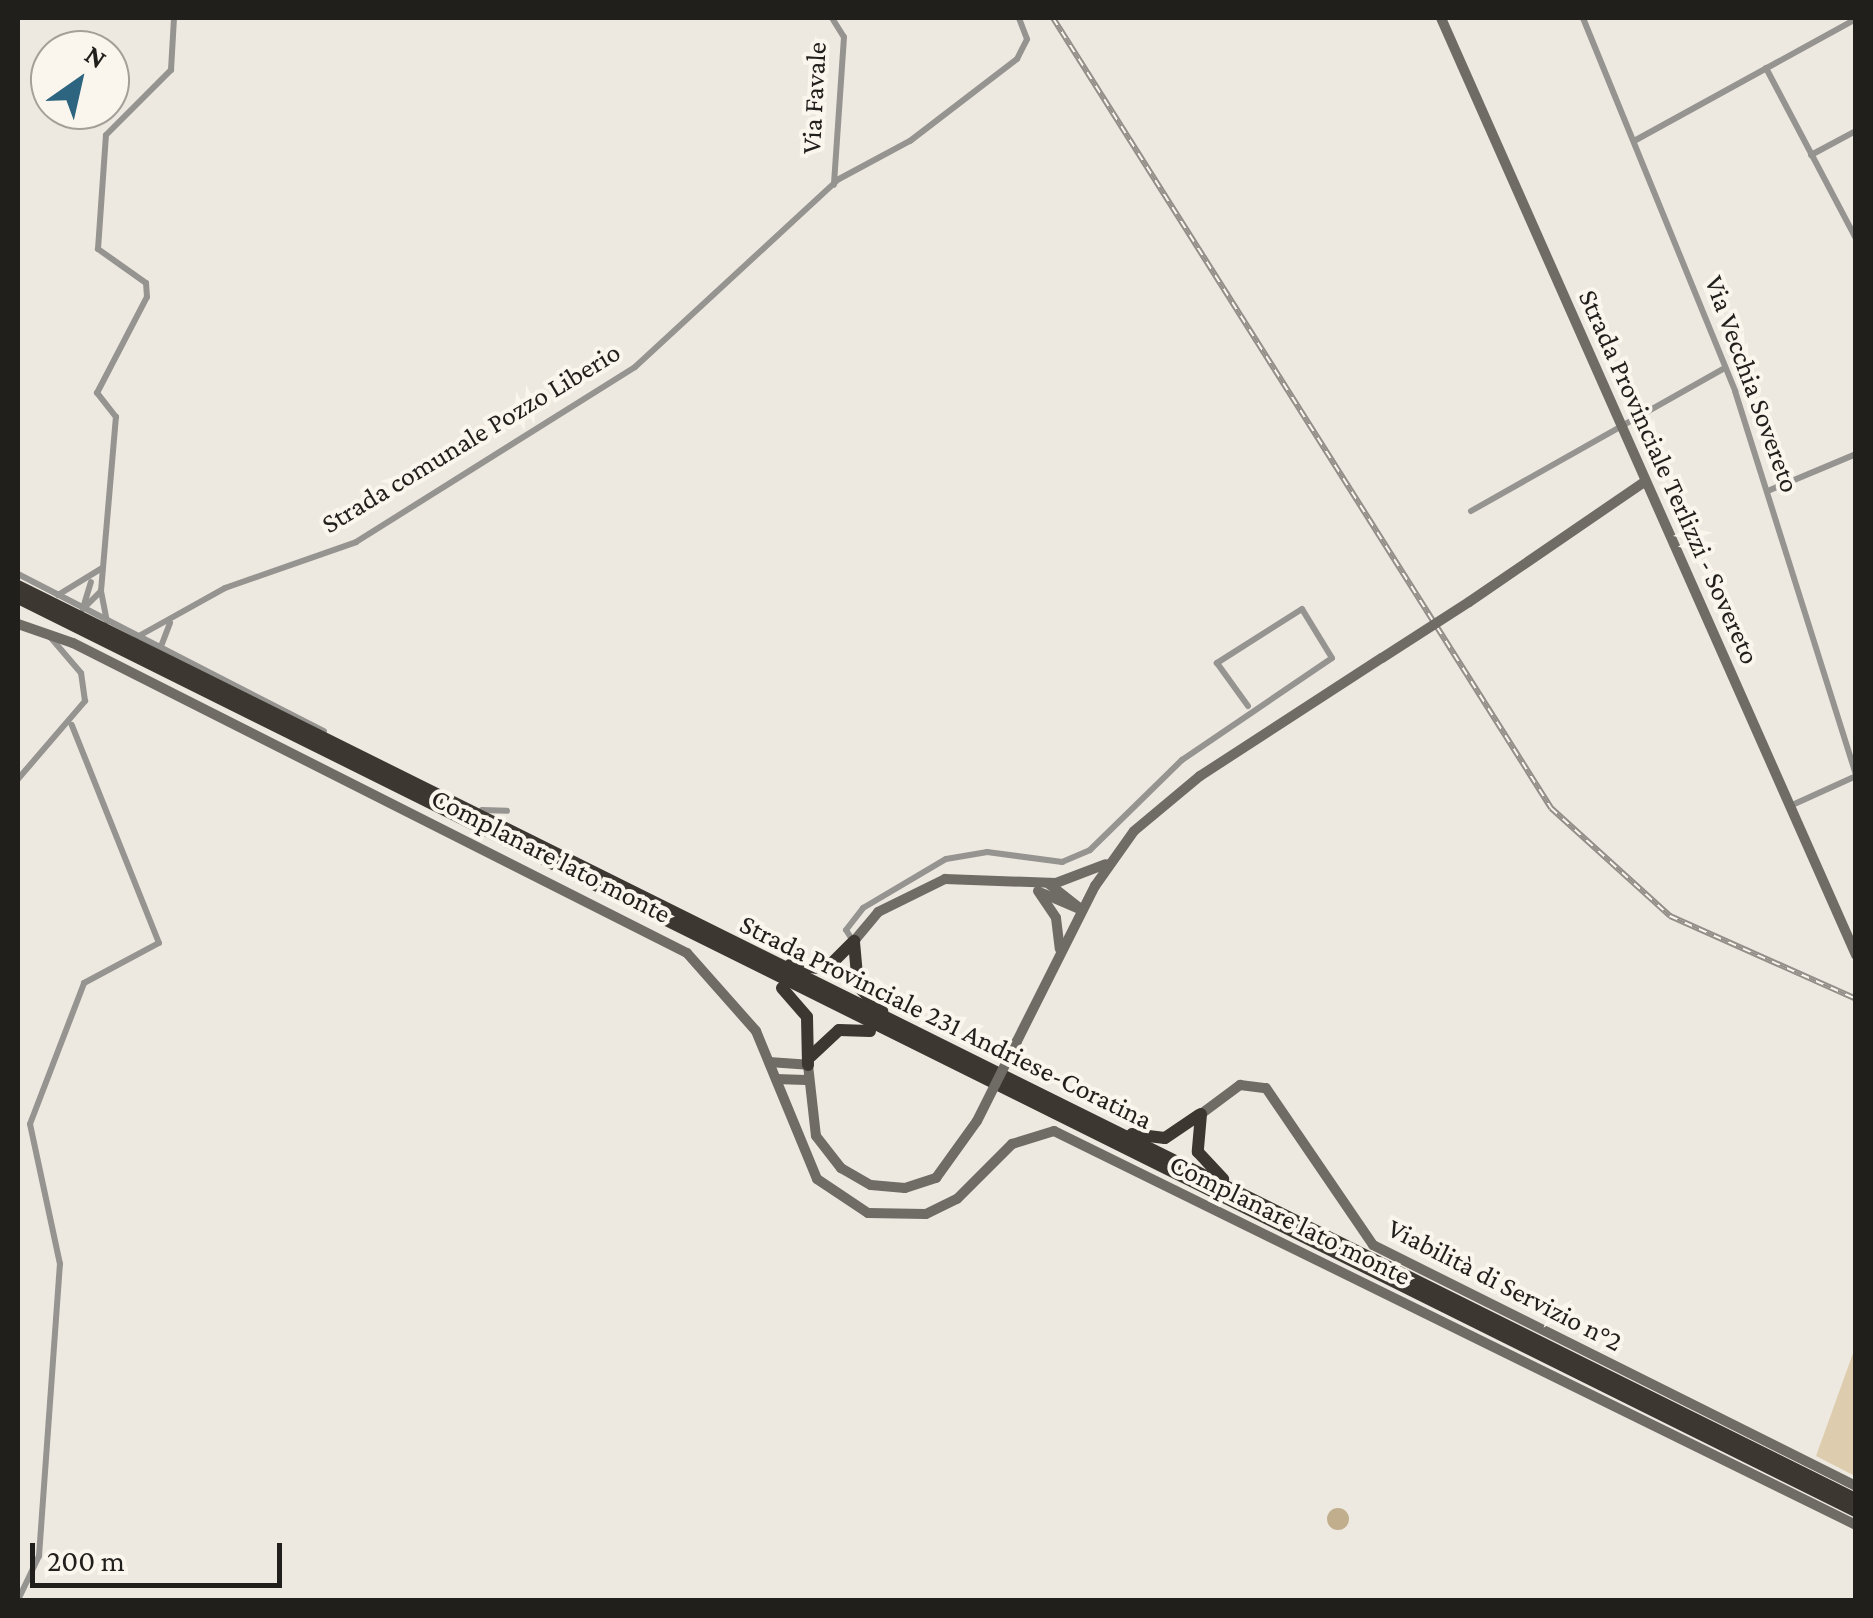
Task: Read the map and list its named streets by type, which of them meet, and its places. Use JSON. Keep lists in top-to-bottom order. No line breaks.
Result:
{"streets":{"highway":["Strada Provinciale 231 Andriese-Coratina"],"street":["Via Favale","Via Vecchia Sovereto","Strada comunale Pozzo Liberio","Strada Provinciale Terlizzi - Sovereto","Complanare lato monte","Viabilità di Servizio n°2"]},"crossings":[["Via Favale","Strada comunale Pozzo Liberio"]],"scale_bar":"200 m","north":"top right"}
